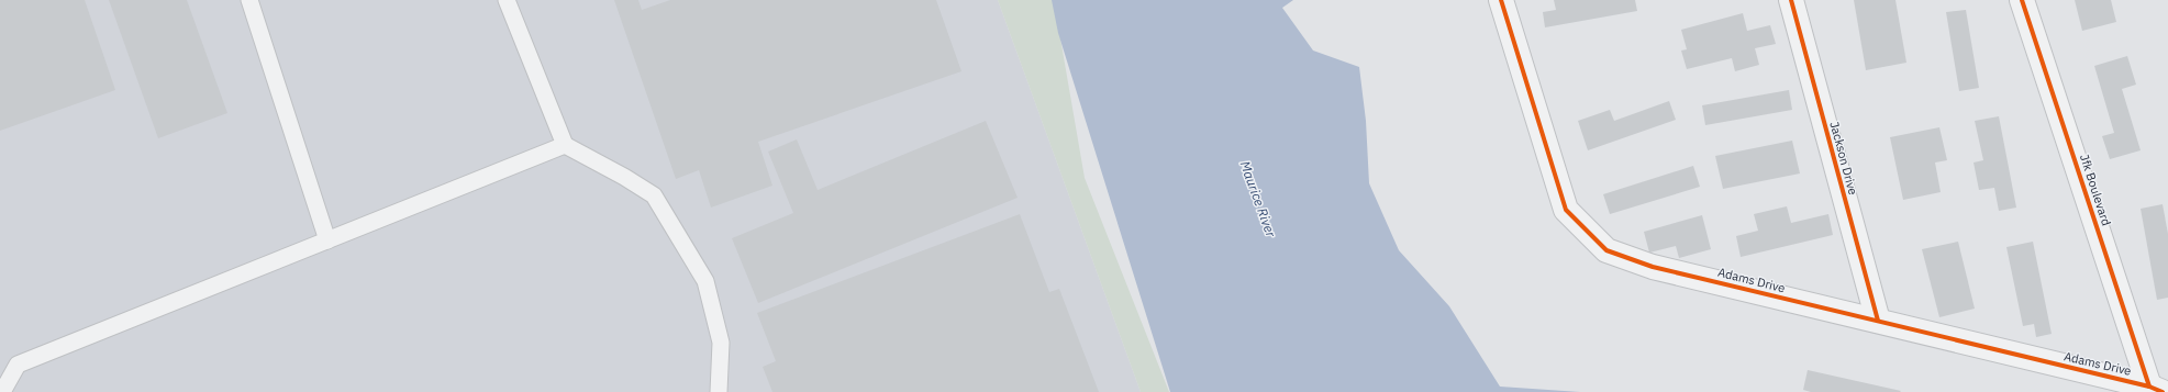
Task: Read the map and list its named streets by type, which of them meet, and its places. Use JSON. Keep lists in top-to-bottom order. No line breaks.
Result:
{"streets":{"street":["Jackson Drive","Jfk Boulevard","Adams Drive"]},"crossings":[["Jackson Drive","Adams Drive"],["Jfk Boulevard","Adams Drive"]],"water":["Maurice River"]}
